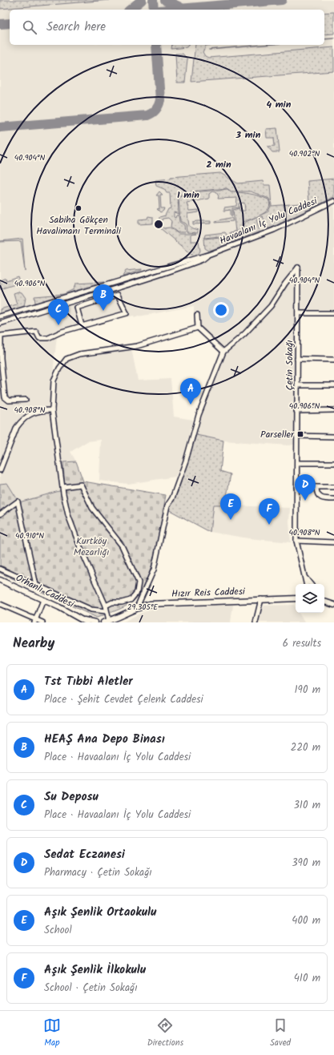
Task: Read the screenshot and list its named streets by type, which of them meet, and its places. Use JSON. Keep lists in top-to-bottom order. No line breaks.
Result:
{"streets":{"street":["Havaalanı İç Yolu Caddesi","Çetin Sokağı","Orhanlı Caddesi","Hızır Reis Caddesi"]},"parks":["Kurtköy Mezarlığı"],"places":{"other":["Sabiha Gökçen Havalimanı Terminali"],"transit":["Parseller"]},"page":{"search":"Search here","pins":["B","C","A","D","E","F"],"heading":["Nearby","6 results"],"list":[{"mark":"A","name":"Tst Tıbbi Aletler","note":"Place · Şehit Cevdet Çelenk Caddesi","value":"190 m"},{"mark":"B","name":"HEAŞ Ana Depo Binası","note":"Place · Havaalanı İç Yolu Caddesi","value":"220 m"},{"mark":"C","name":"Su Deposu","note":"Place · Havaalanı İç Yolu Caddesi","value":"310 m"},{"mark":"D","name":"Sedat Eczanesi","note":"Pharmacy · Çetin Sokağı","value":"390 m"},{"mark":"E","name":"Aşık Şenlik Ortaokulu","note":"School","value":"400 m"},{"mark":"F","name":"Aşık Şenlik İlkokulu","note":"School · Çetin Sokağı","value":"410 m"}],"nav":["Map","Directions","Saved"]},"coordinates":["40.902°N","40.904°N","40.906°N","40.908°N","40.910°N","29.305°E"],"rings":["4 min","3 min","2 min","1 min"]}
